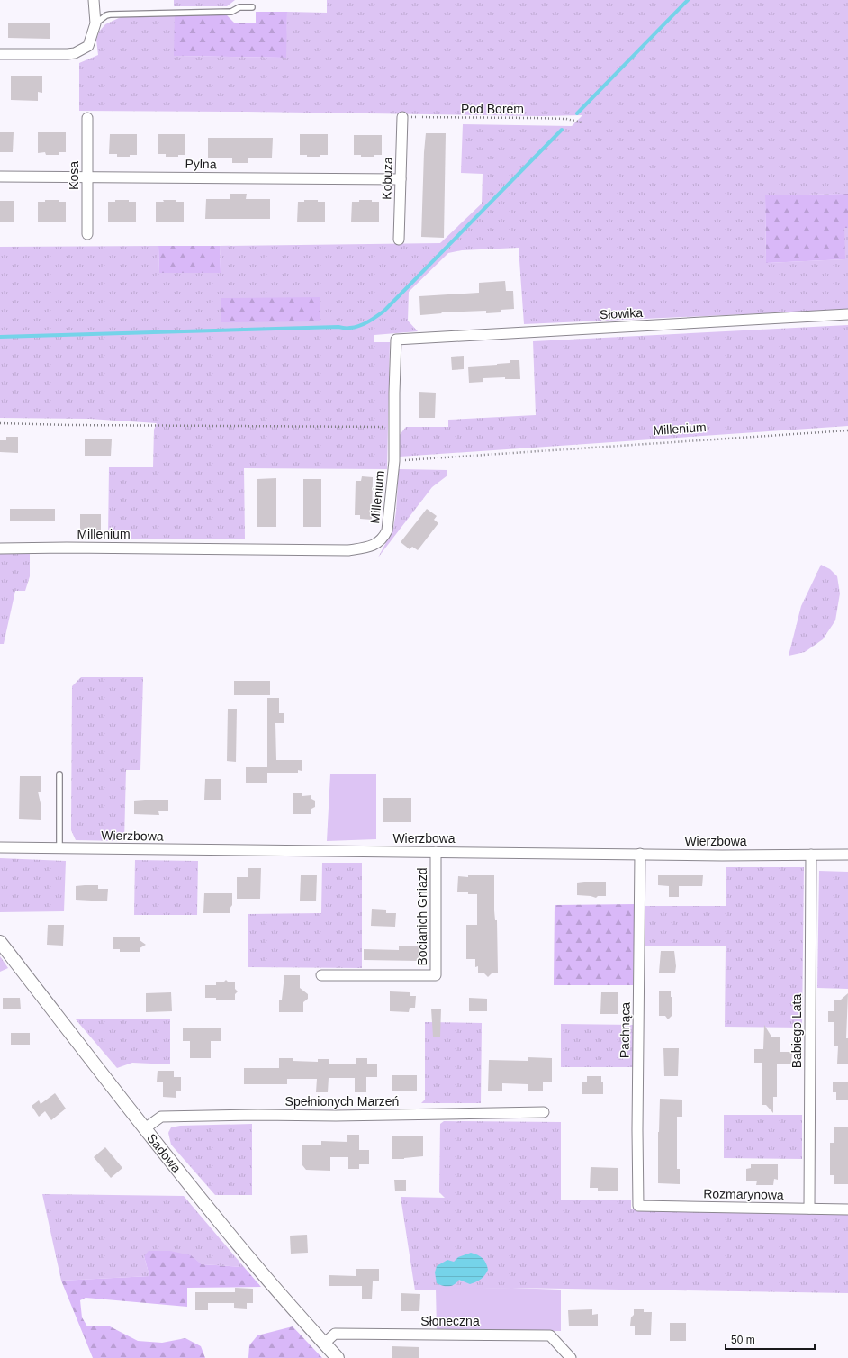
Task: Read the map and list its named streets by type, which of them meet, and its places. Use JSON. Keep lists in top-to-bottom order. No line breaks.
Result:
{"streets":{"street":["Pylna","Kosa","Kobuza","Słowika","Millenium","Wierzbowa","Bocianich Gniazd","Pachnąca","Babiego Lata","Spełnionych Marzeń","Sadowa","Rozmarynowa","Słoneczna"],"path":["Pod Borem"]},"crossings":[["Pod Borem","Kobuza"],["Pylna","Kosa"],["Pylna","Kobuza"],["Wierzbowa","Bocianich Gniazd"],["Wierzbowa","Pachnąca"],["Wierzbowa","Babiego Lata"],["Pachnąca","Rozmarynowa"],["Babiego Lata","Rozmarynowa"],["Spełnionych Marzeń","Sadowa"],["Sadowa","Słoneczna"]],"scale_bar":"50 m"}
